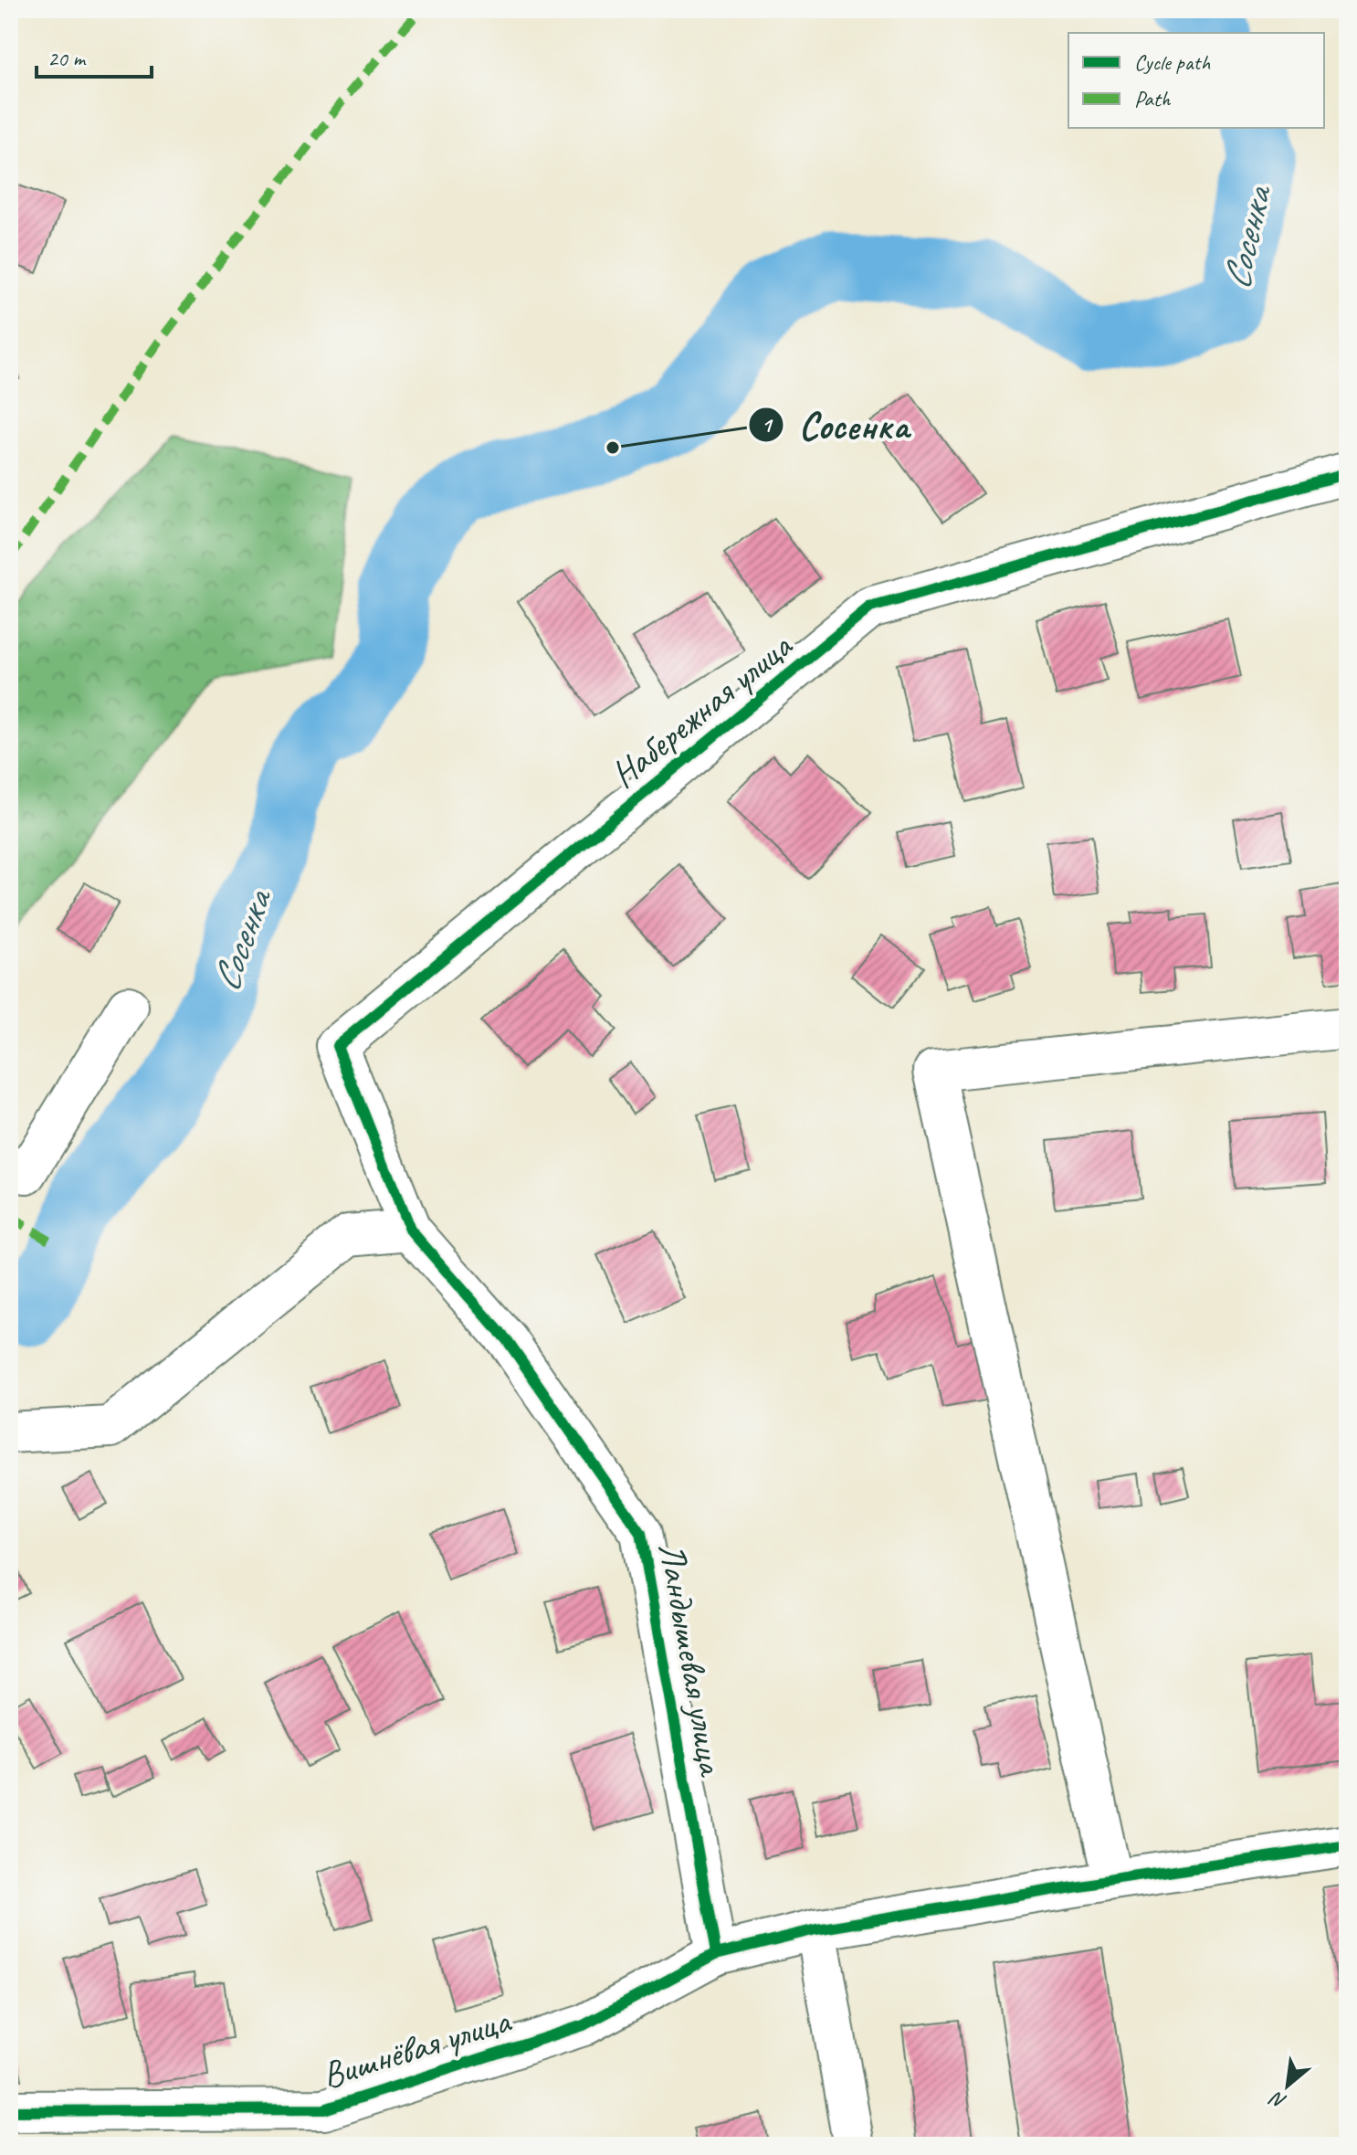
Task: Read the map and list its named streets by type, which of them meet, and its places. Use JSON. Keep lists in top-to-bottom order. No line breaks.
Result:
{"streets":{"street":["Набережная улица","Ландышевая улица","Вишнёвая улица"]},"crossings":[["Набережная улица","Ландышевая улица"],["Ландышевая улица","Вишнёвая улица"]],"water":["Сосенка"],"places":["Сосенка"],"legend":["Cycle path","Path"],"scale_bar":"20 m","north":"bottom left"}
